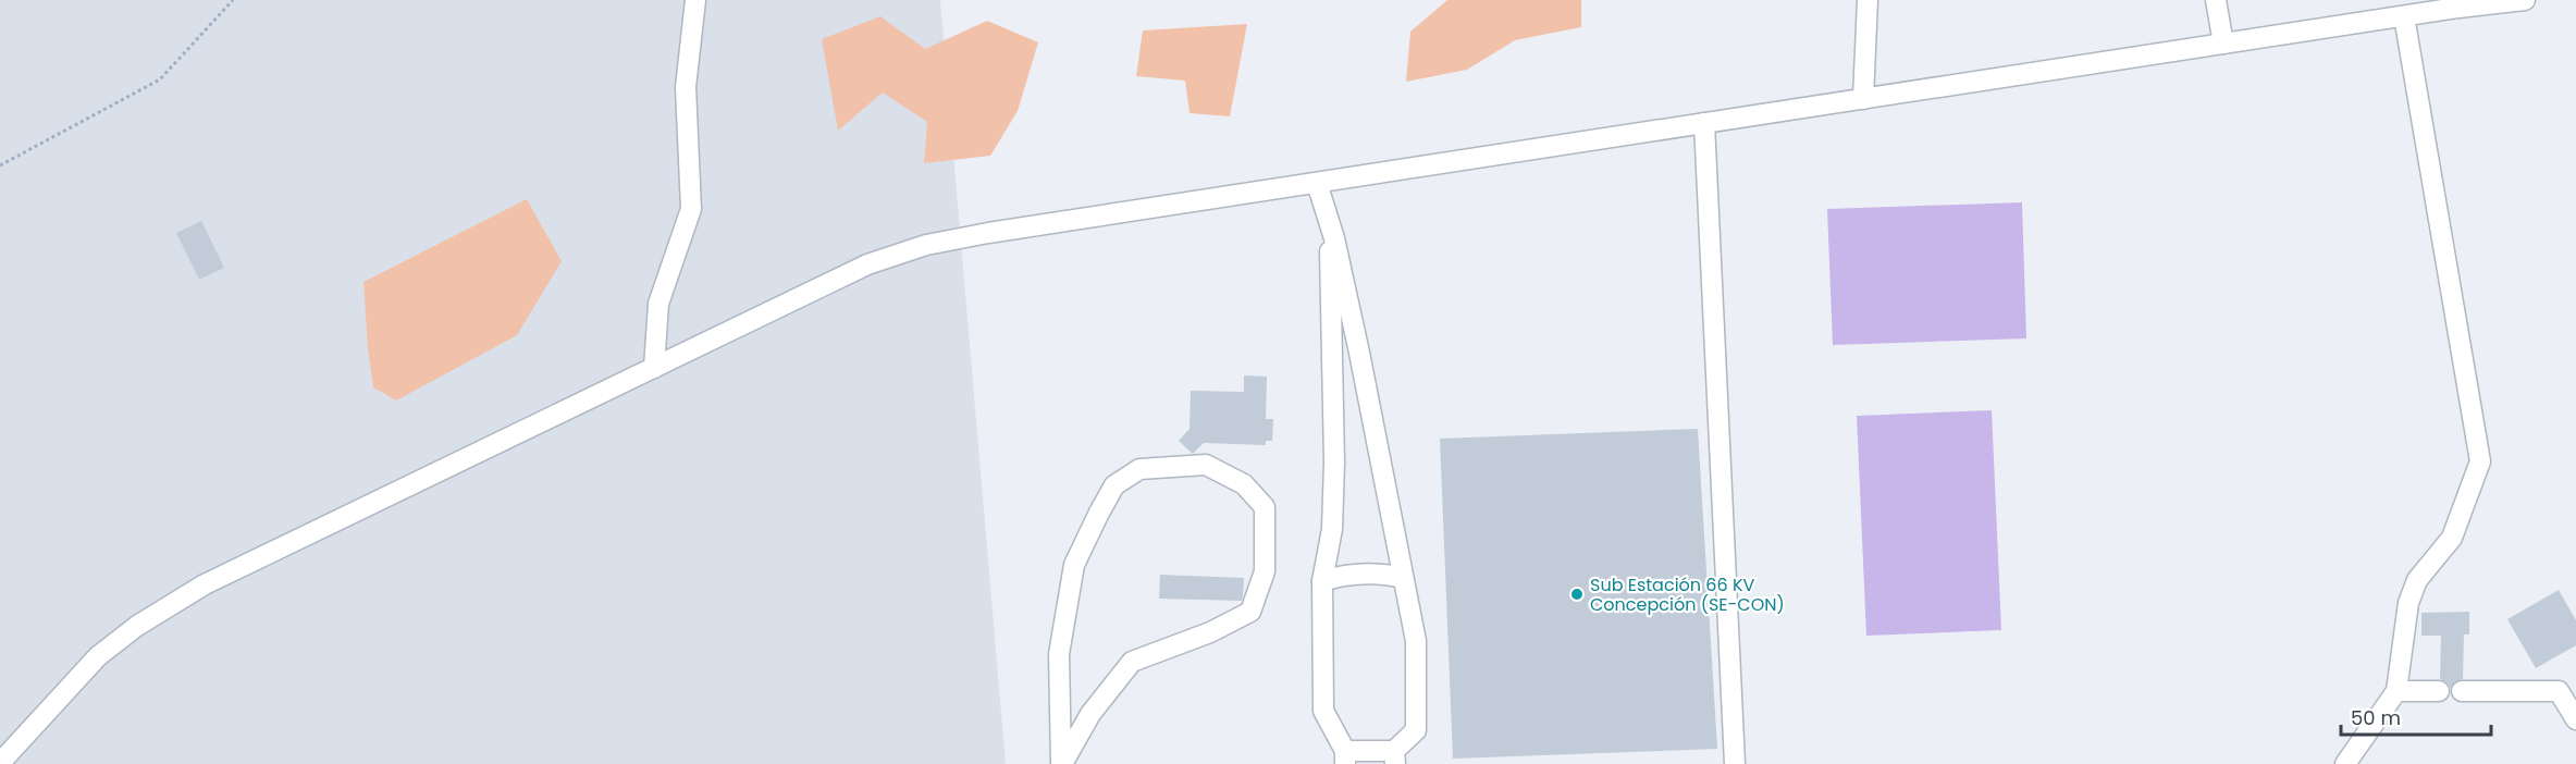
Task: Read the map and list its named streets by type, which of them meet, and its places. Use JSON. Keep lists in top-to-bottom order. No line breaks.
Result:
{"places":["Sub Estación 66 KV Concepción (SE-CON)"],"scale_bar":"50 m"}
